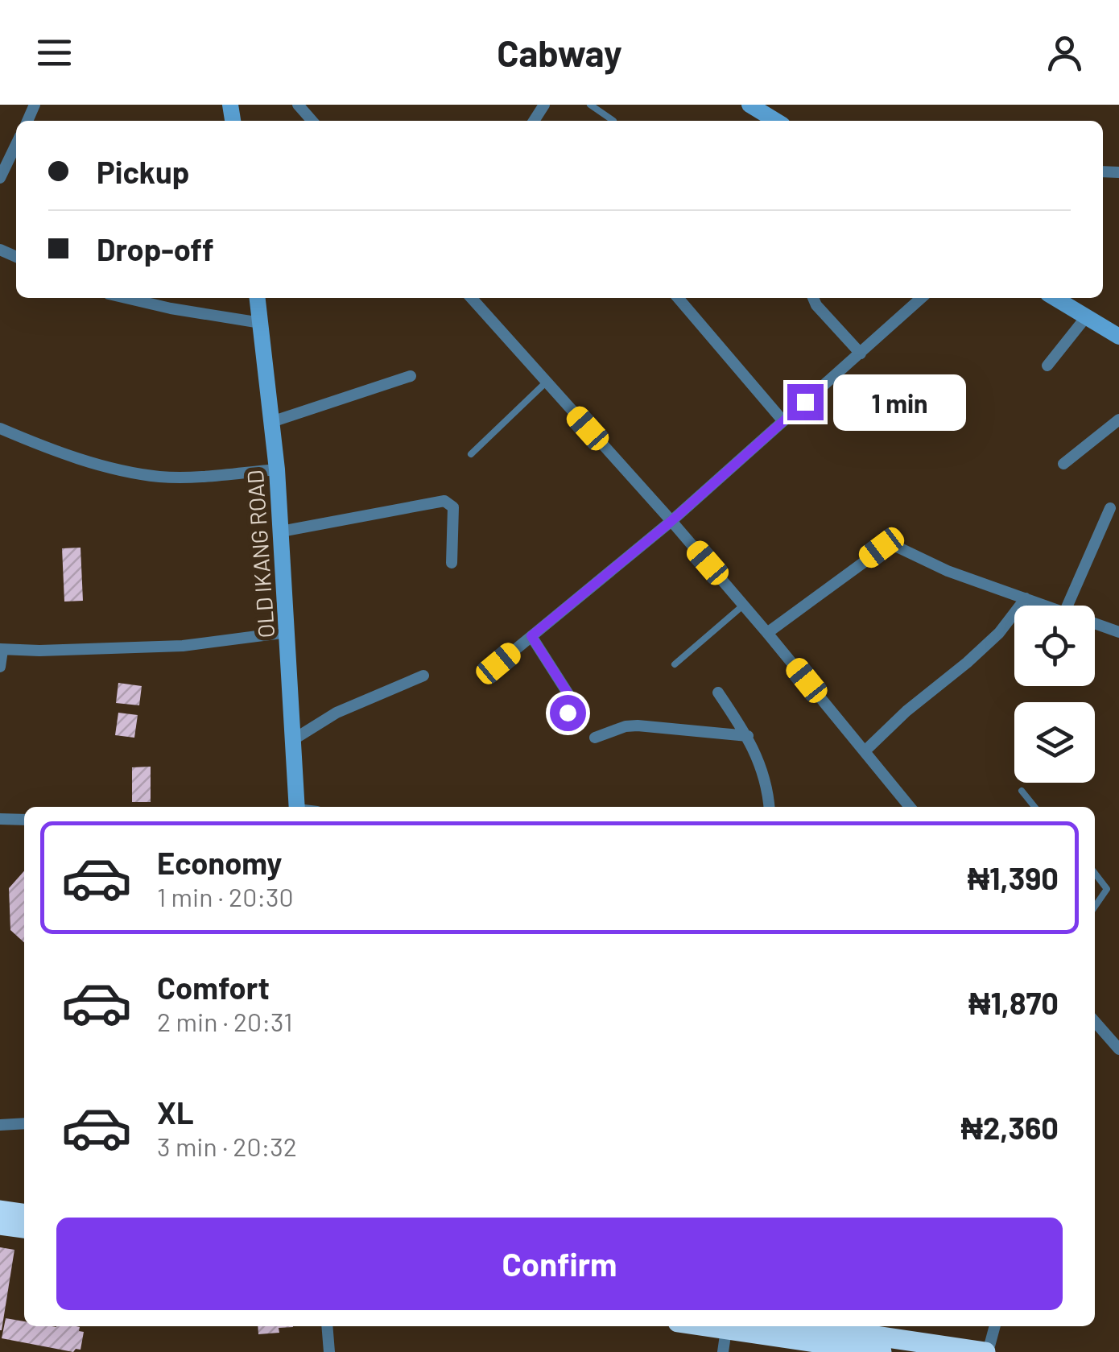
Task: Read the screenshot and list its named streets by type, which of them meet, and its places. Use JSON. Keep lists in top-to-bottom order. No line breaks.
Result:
{"streets":{"street":["OLD IKANG ROAD"]},"page":{"header":"Cabway","banner":["Pickup","Drop-off"],"bubble":"1 min","list":[{"name":"Economy","note":"1 min · 20:30","value":"₦1,390"},{"name":"Comfort","note":"2 min · 20:31","value":"₦1,870"},{"name":"XL","note":"3 min · 20:32","value":"₦2,360"}],"buttons":"Confirm"}}
